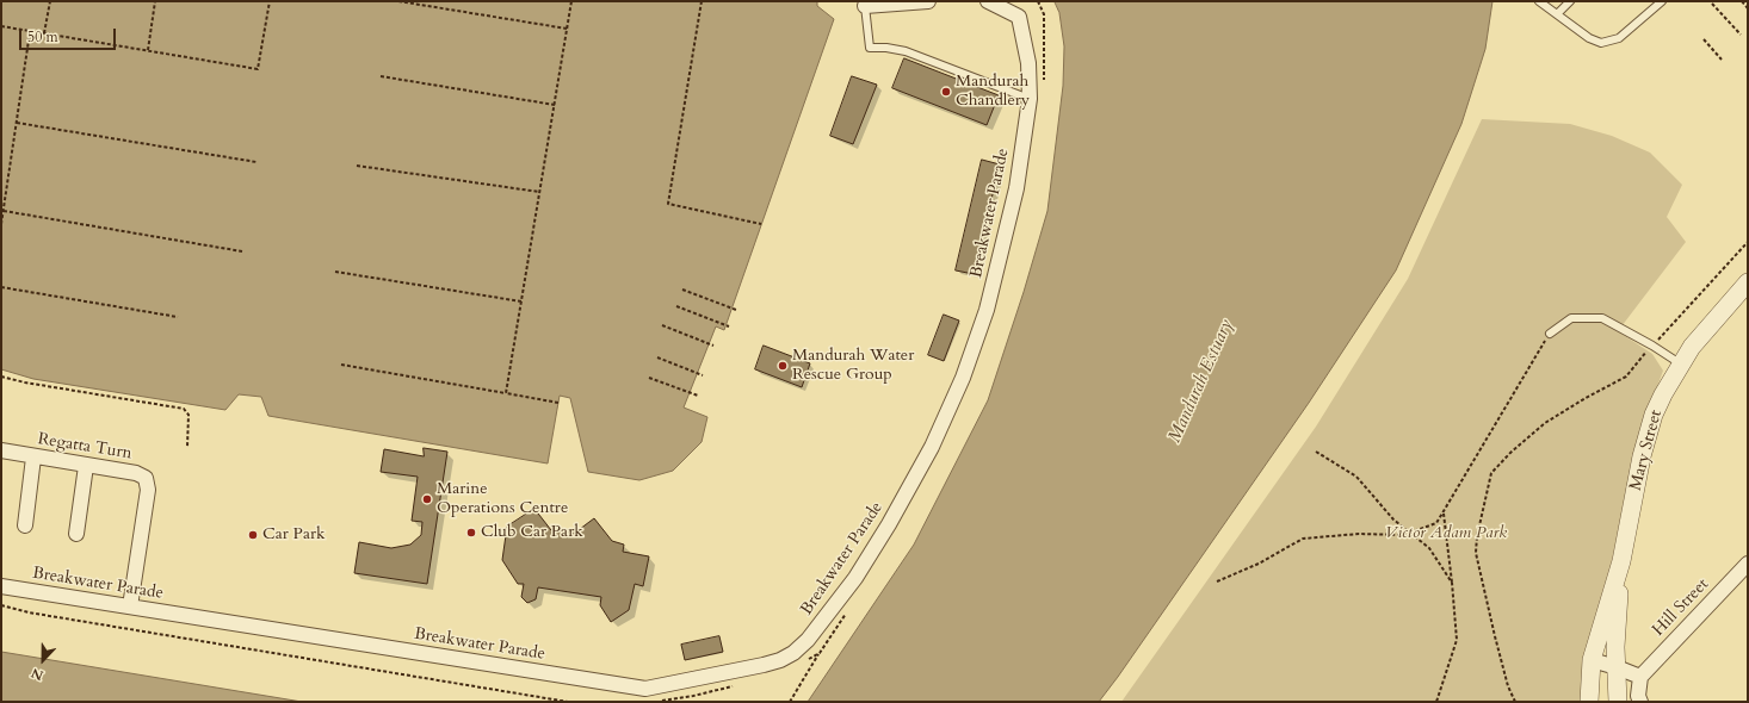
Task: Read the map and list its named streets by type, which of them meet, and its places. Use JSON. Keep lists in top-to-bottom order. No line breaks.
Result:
{"streets":{"street":["Breakwater Parade","Regatta Turn","Mary Street","Hill Street"]},"crossings":[["Breakwater Parade","Regatta Turn"]],"water":["Mandurah Estuary"],"parks":["Victor Adam Park"],"places":["Mandurah Chandlery","Mandurah Water Rescue Group","Marine Operations Centre","Club Car Park","Car Park"],"scale_bar":"50 m","north":"bottom"}
